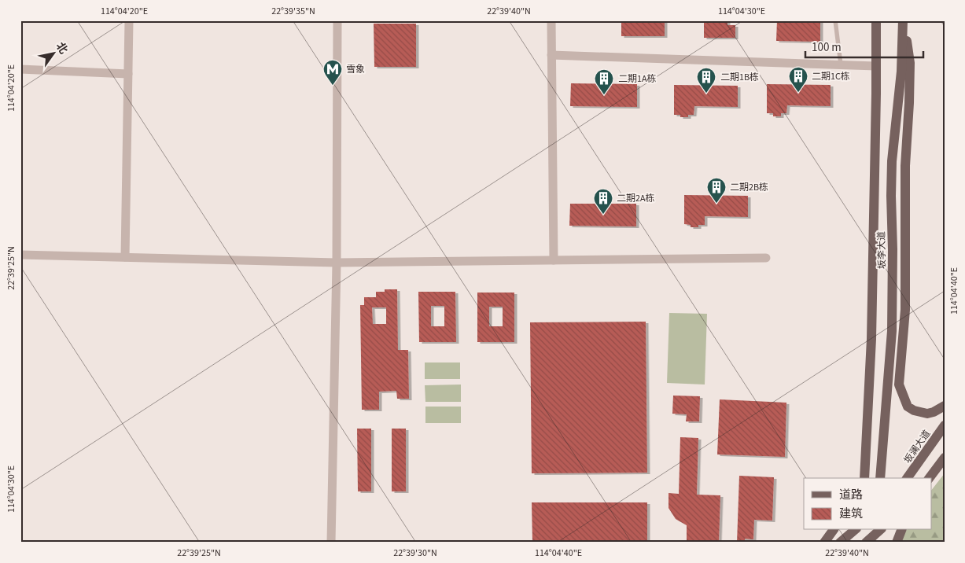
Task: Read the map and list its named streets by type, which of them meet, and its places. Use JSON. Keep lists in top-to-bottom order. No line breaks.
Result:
{"streets":{"main road":["坂李大道","坂澜大道"]},"places":{"metro station":["雪象"],"building":["二期1C栋","二期1B栋","二期1A栋","二期2B栋","二期2A栋"]},"legend":["道路","建筑"],"scale_bar":"100 m","north":"top right","coordinates":["114°04'20\"E","22°39'35\"N","22°39'40\"N","114°04'30\"E","22°39'25\"N","114°04'40\"E","22°39'30\"N"]}
